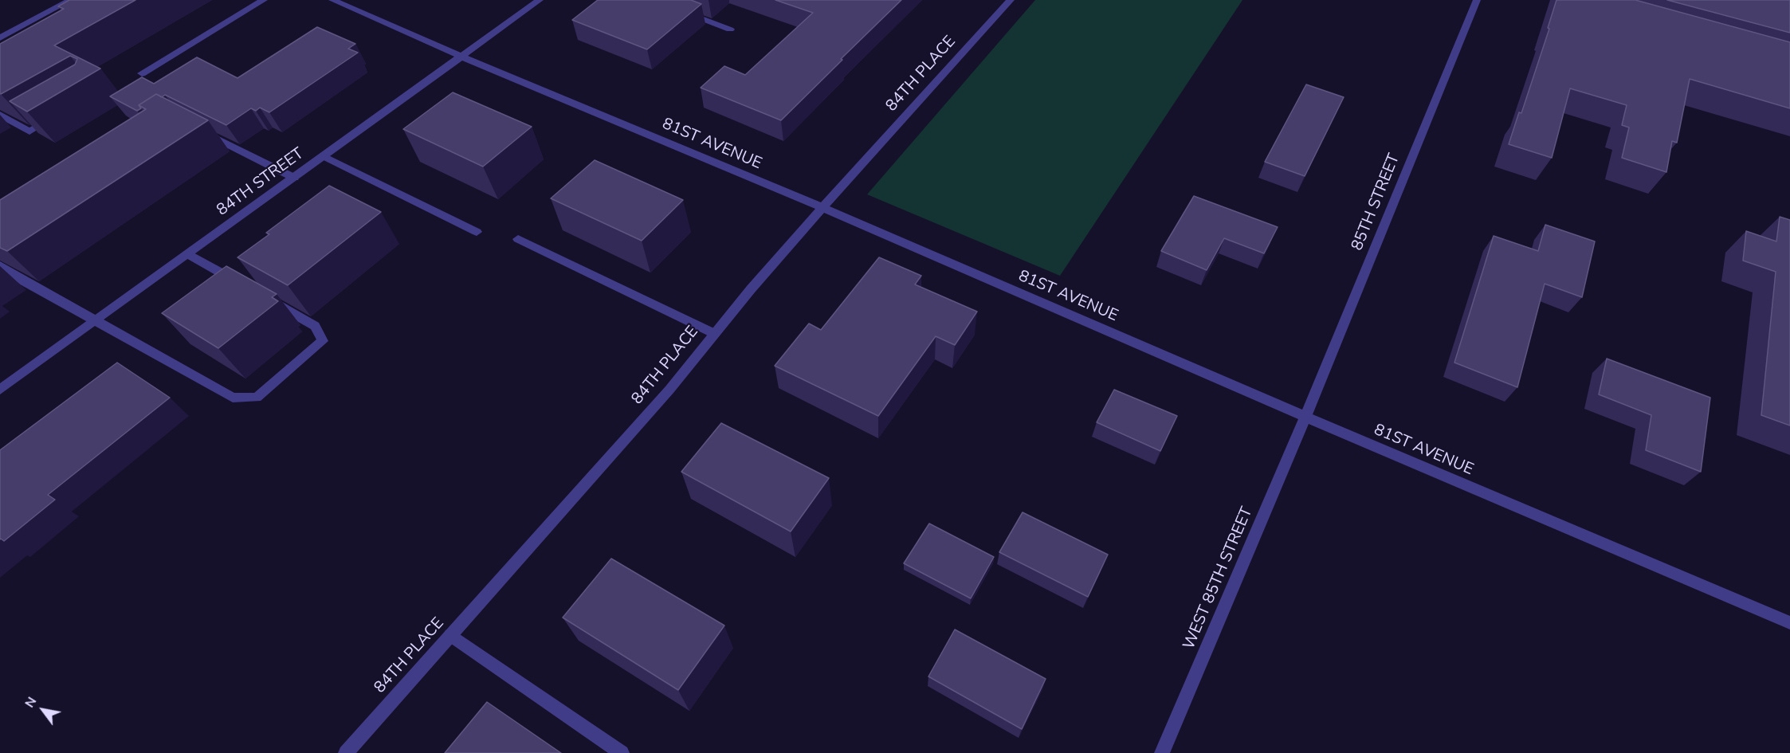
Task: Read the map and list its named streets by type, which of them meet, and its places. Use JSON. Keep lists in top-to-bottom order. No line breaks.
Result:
{"streets":{"street":["84TH PLACE","81ST AVENUE","84TH STREET","85TH STREET","WEST 85TH STREET"]},"crossings":[["84TH PLACE","81ST AVENUE"],["81ST AVENUE","84TH STREET"],["81ST AVENUE","85TH STREET"],["81ST AVENUE","WEST 85TH STREET"],["85TH STREET","WEST 85TH STREET"]],"north":"top left"}
